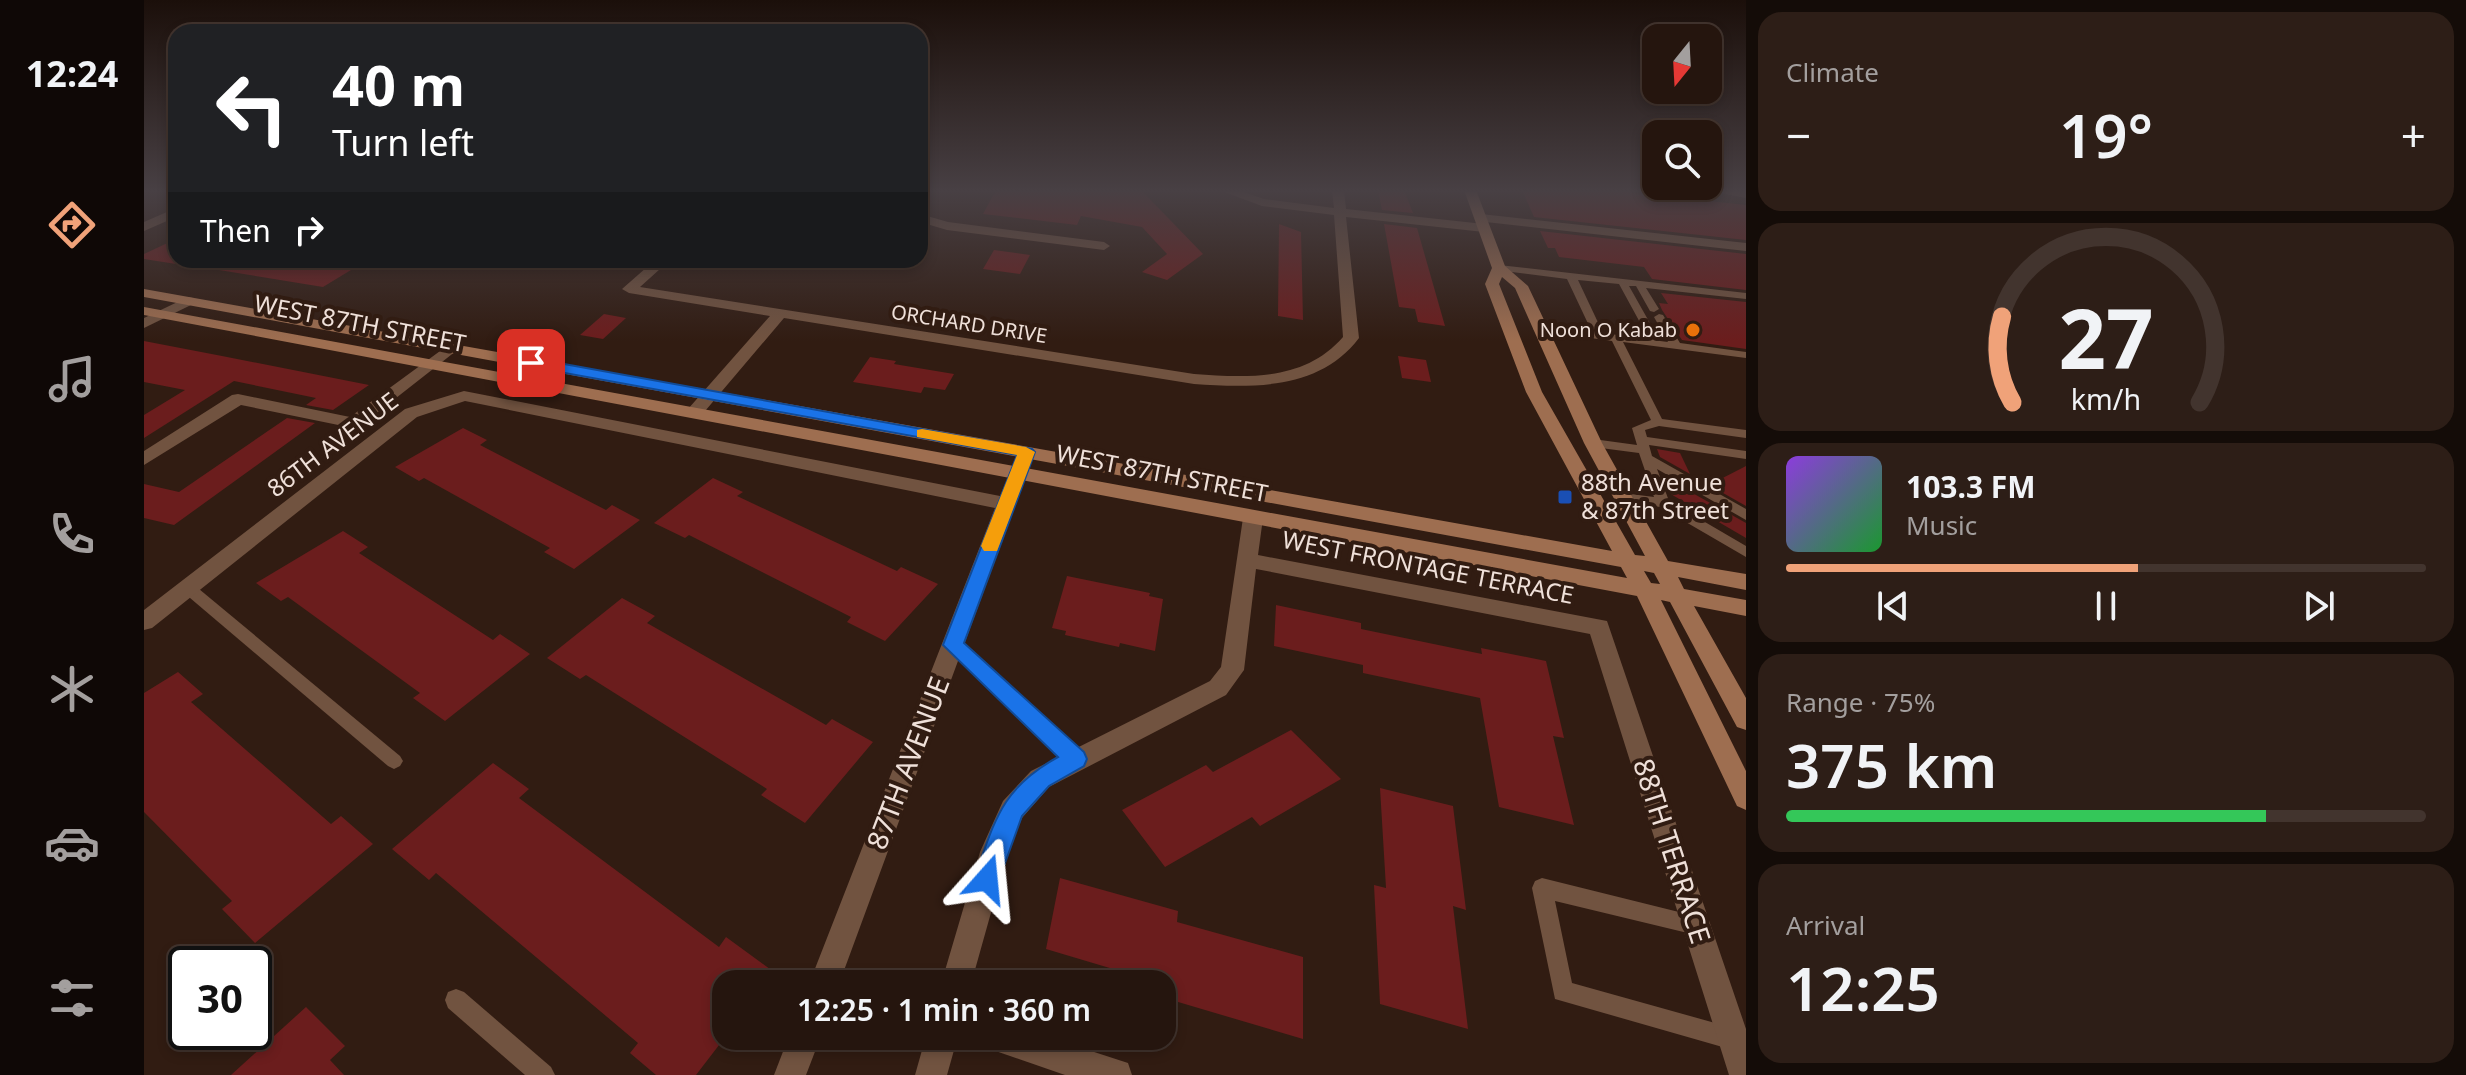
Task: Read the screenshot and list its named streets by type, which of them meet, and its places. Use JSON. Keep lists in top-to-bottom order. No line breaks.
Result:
{"streets":{"main road":["WEST 87TH STREET"],"street":["ORCHARD DRIVE","86TH AVENUE","WEST FRONTAGE TERRACE","87TH AVENUE","88TH TERRACE"]},"crossings":[["WEST 87TH STREET","86TH AVENUE"],["WEST 87TH STREET","87TH AVENUE"],["86TH AVENUE","87TH AVENUE"],["WEST FRONTAGE TERRACE","88TH TERRACE"]],"places":{"other":["Noon O Kabab"],"transit":["88th Avenue & 87th Street"]},"north":"bottom","page":{"tabs":"12:24","tile":["Climate",["Range · 75%","375 km"],["Arrival","12:25"]],"turn":["40 m","Turn left"],"heat":["−","19°","+"],"then":"Then","song":["103.3 FM","Music"],"limit":"30","trip":"12:25 · 1 min · 360 m","gauge":["27","km/h"]}}
